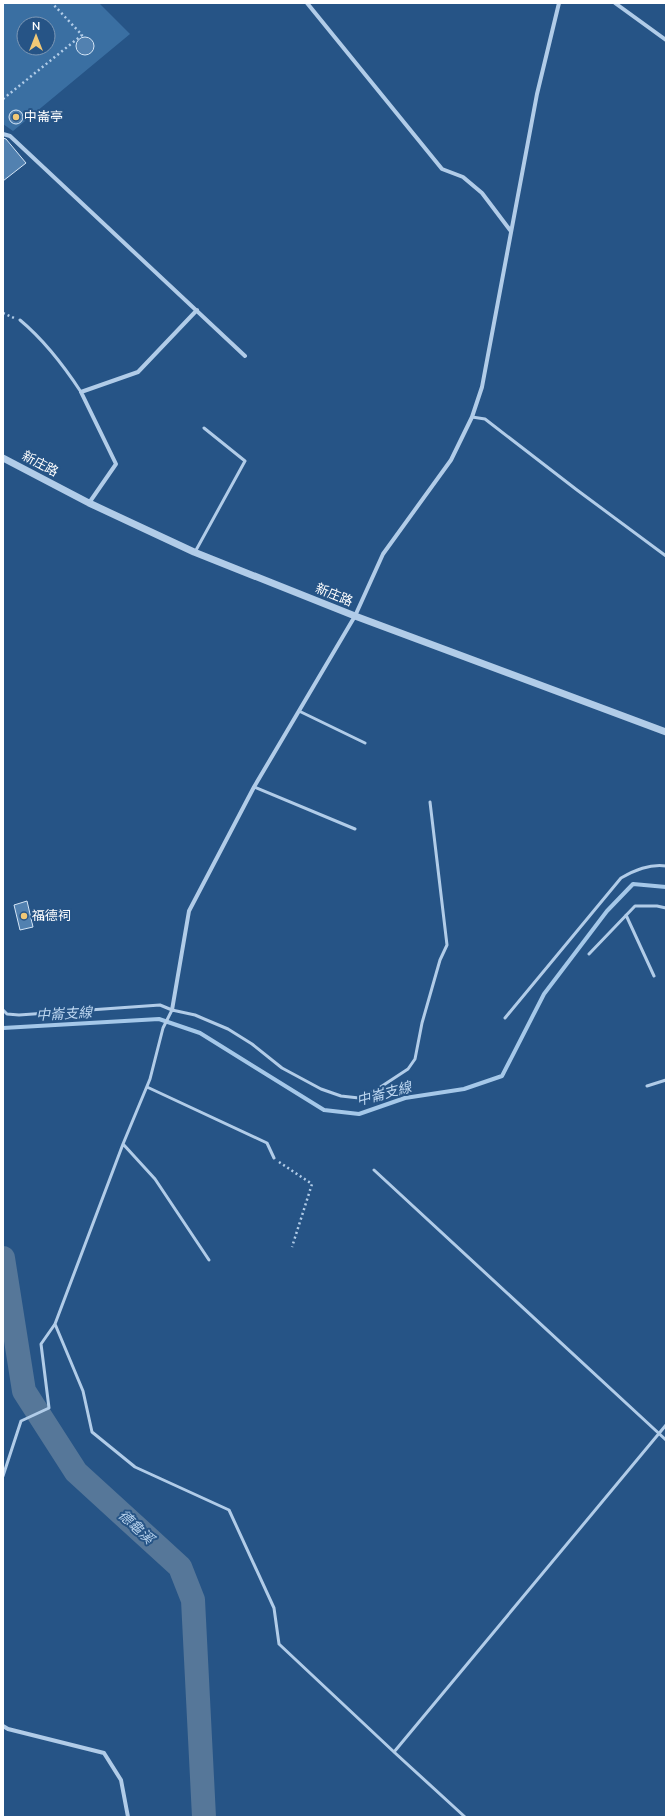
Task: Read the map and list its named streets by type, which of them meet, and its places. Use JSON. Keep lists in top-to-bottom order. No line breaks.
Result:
{"streets":{"street":["新庄路"]},"water":["中崙支線","德龜溪"],"places":["中崙亭","福德祠"],"north":"top"}
